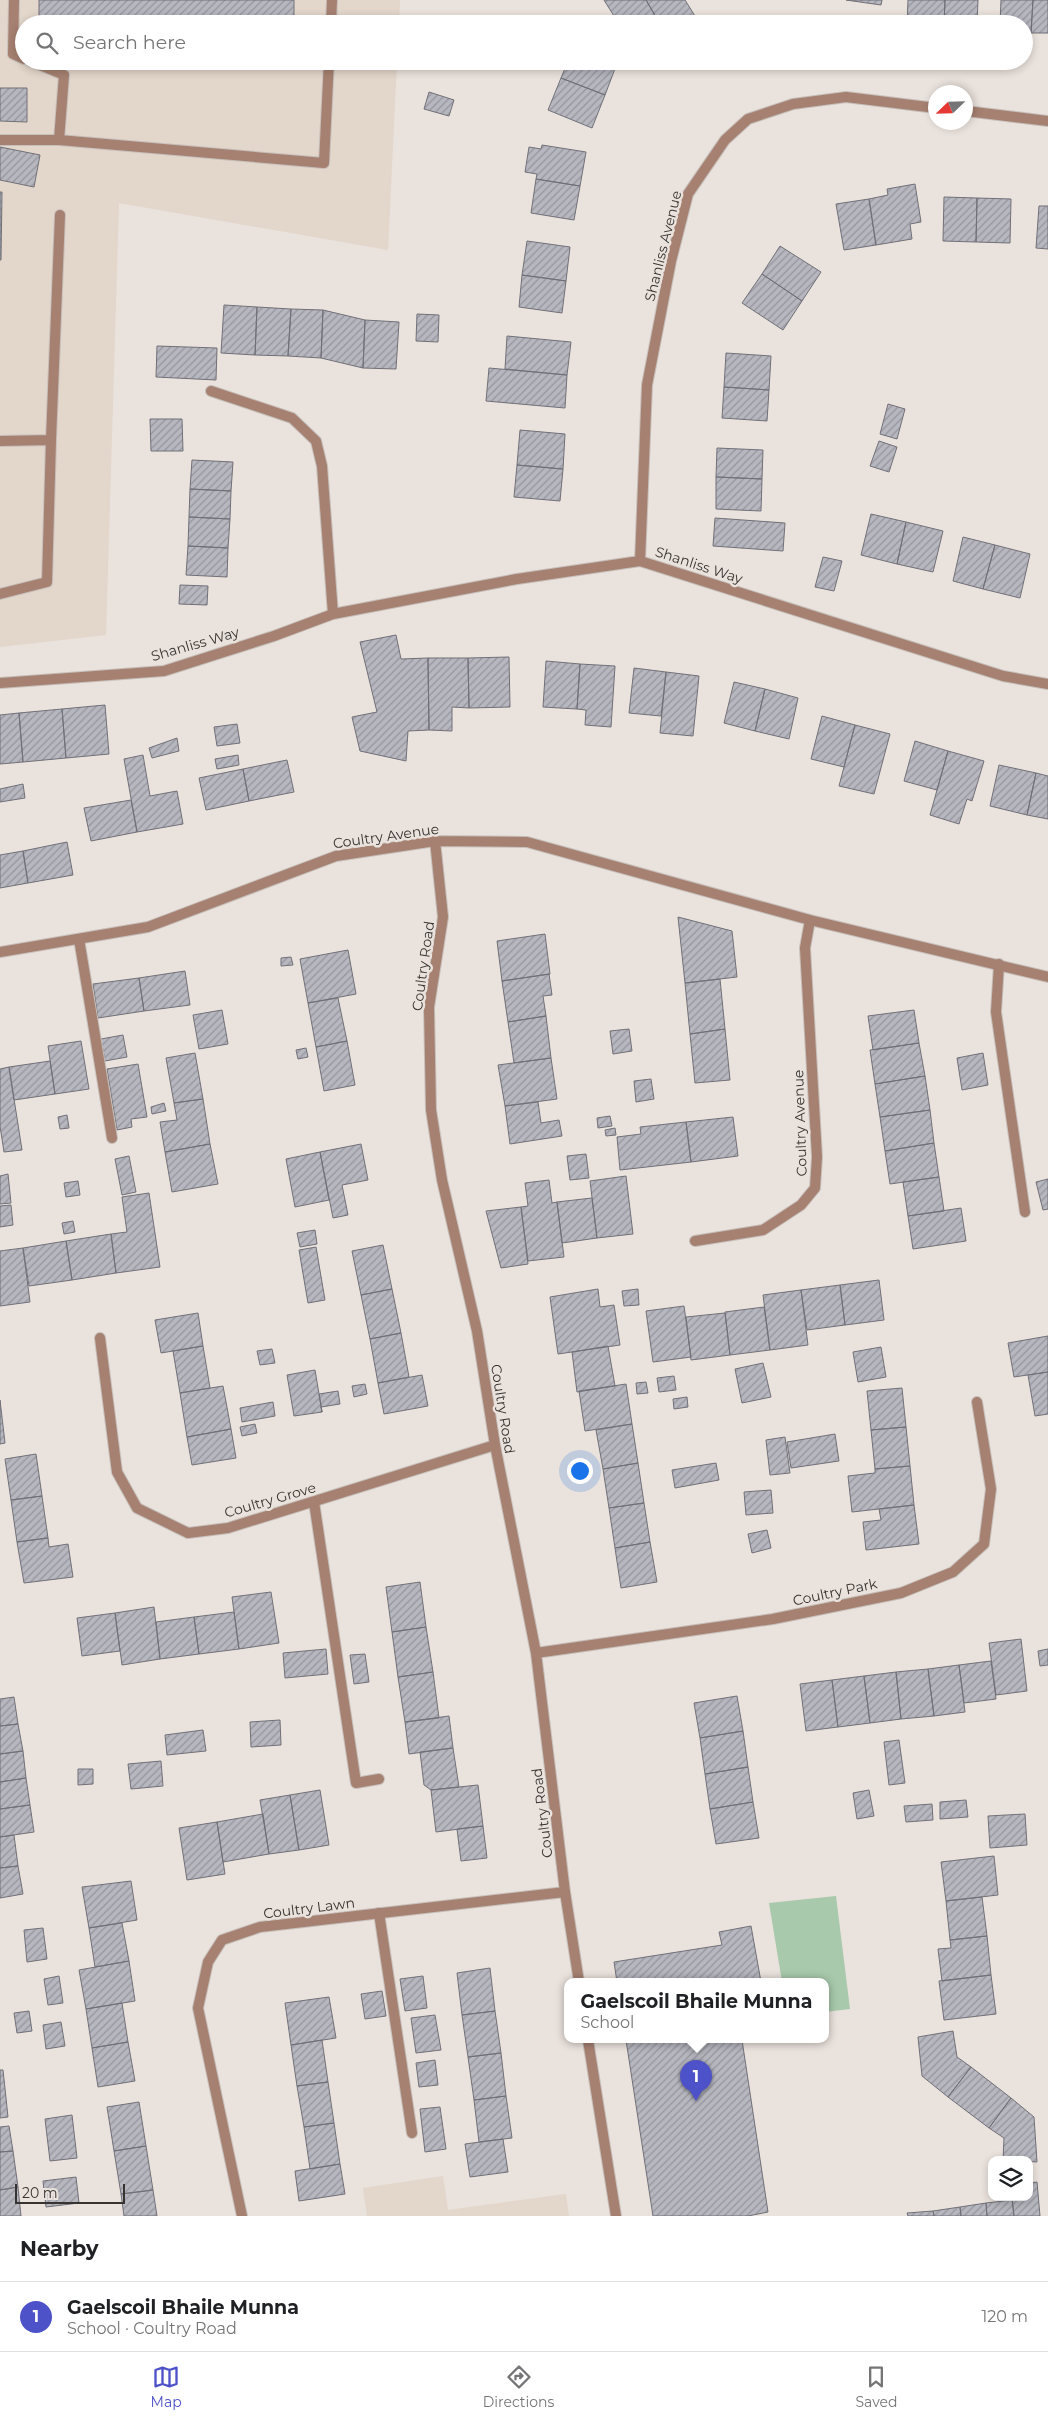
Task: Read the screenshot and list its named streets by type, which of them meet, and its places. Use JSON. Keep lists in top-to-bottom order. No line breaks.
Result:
{"streets":{"street":["Shanliss Avenue","Shanliss Way","Coultry Avenue","Coultry Road","Coultry Grove","Coultry Park","Coultry Lawn"]},"crossings":[["Shanliss Avenue","Shanliss Way"],["Coultry Avenue","Coultry Road"],["Coultry Road","Coultry Grove"],["Coultry Road","Coultry Park"],["Coultry Road","Coultry Lawn"]],"scale_bar":"20 m","north":"bottom left","page":{"search":"Search here","popup":["Gaelscoil Bhaile Munna","School"],"pins":"1","scale":"20 m","heading":"Nearby","list":[{"mark":"1","name":"Gaelscoil Bhaile Munna","note":"School · Coultry Road","value":"120 m"}],"nav":["Map","Directions","Saved"]}}
